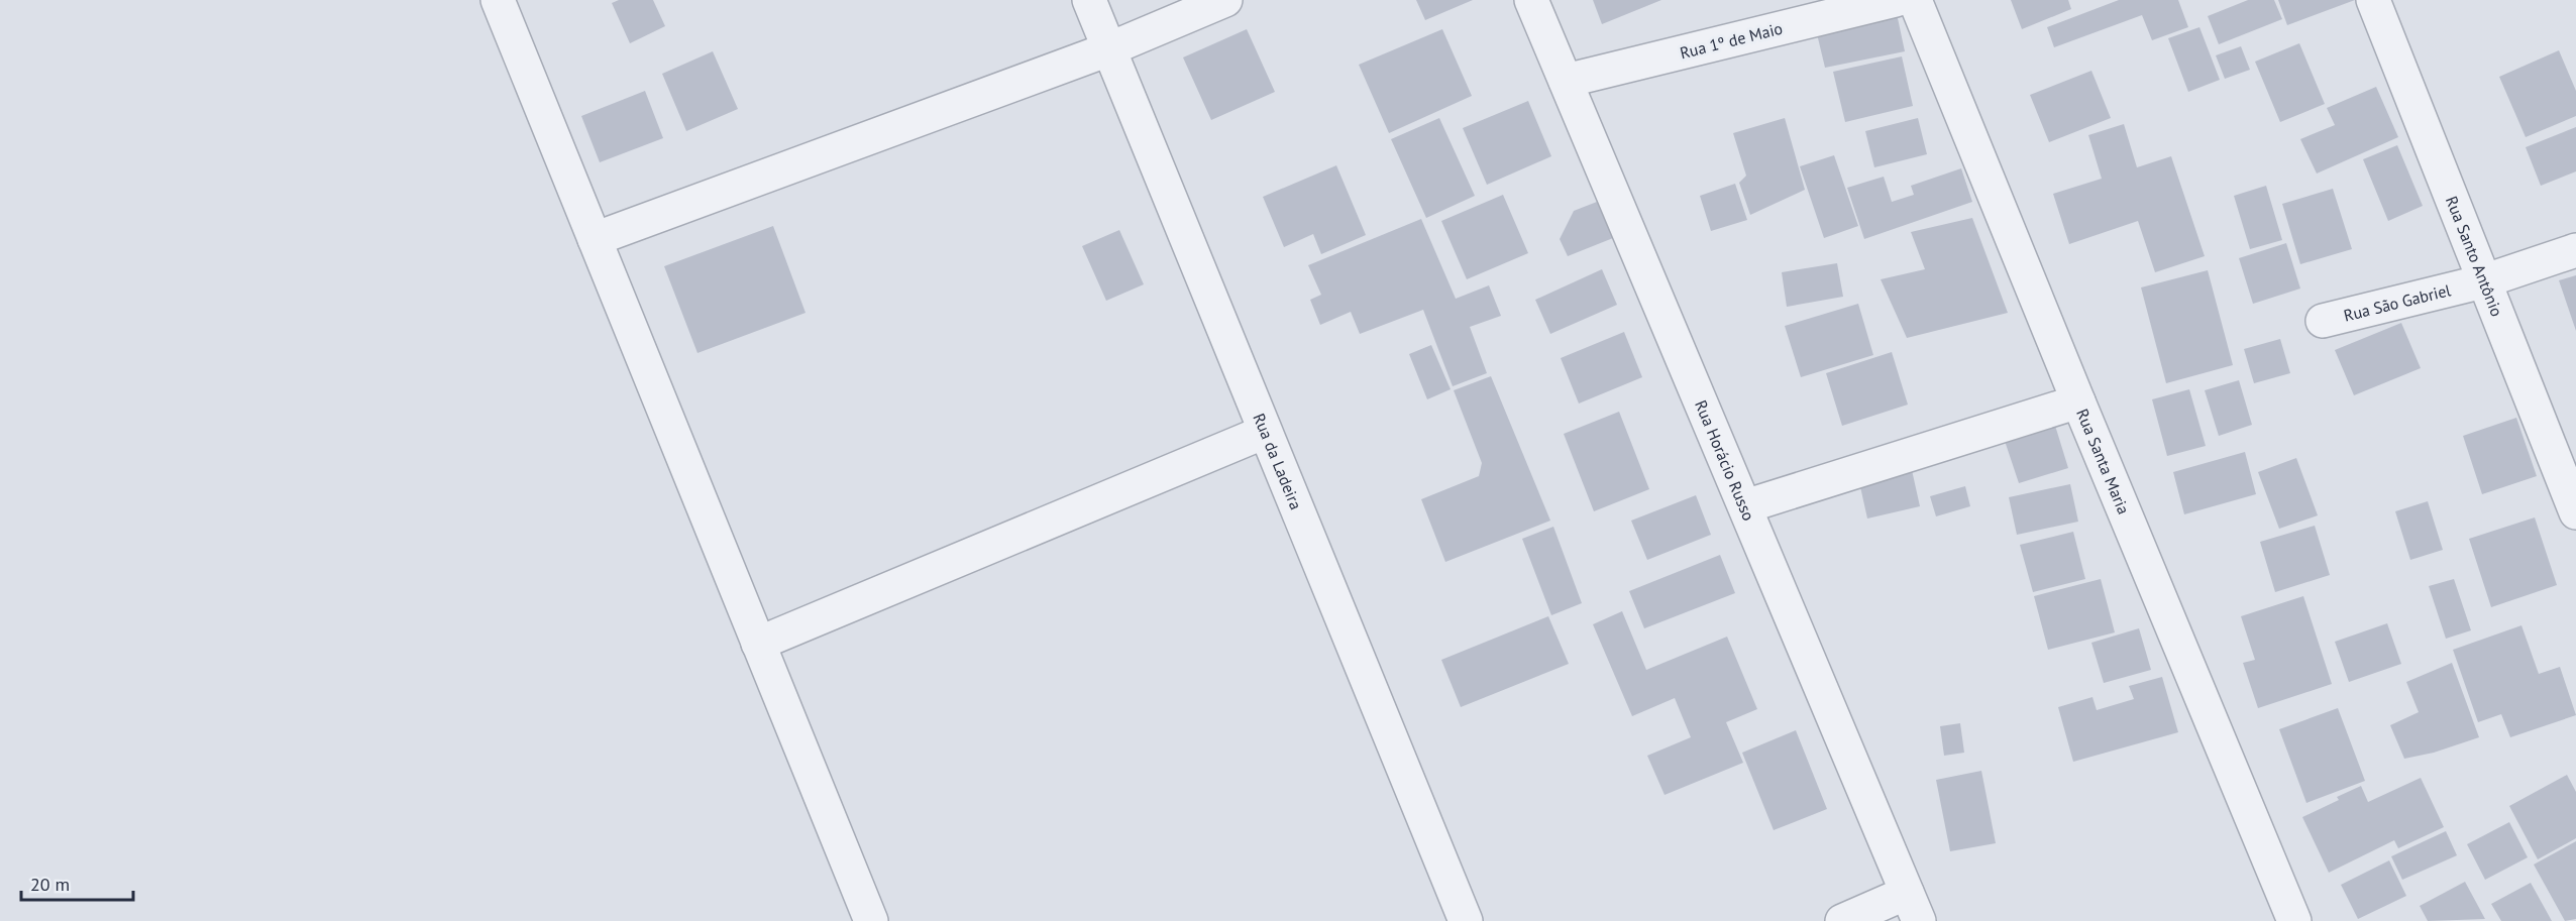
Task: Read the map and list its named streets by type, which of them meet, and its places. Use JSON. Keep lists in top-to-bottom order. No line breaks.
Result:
{"streets":{"street":["Rua 1º de Maio","Rua Santo Antônio","Rua São Gabriel","Rua Horácio Russo","Rua da Ladeira","Rua Santa Maria"]},"crossings":[["Rua 1º de Maio","Rua Horácio Russo"],["Rua Santo Antônio","Rua São Gabriel"]],"scale_bar":"20 m"}
